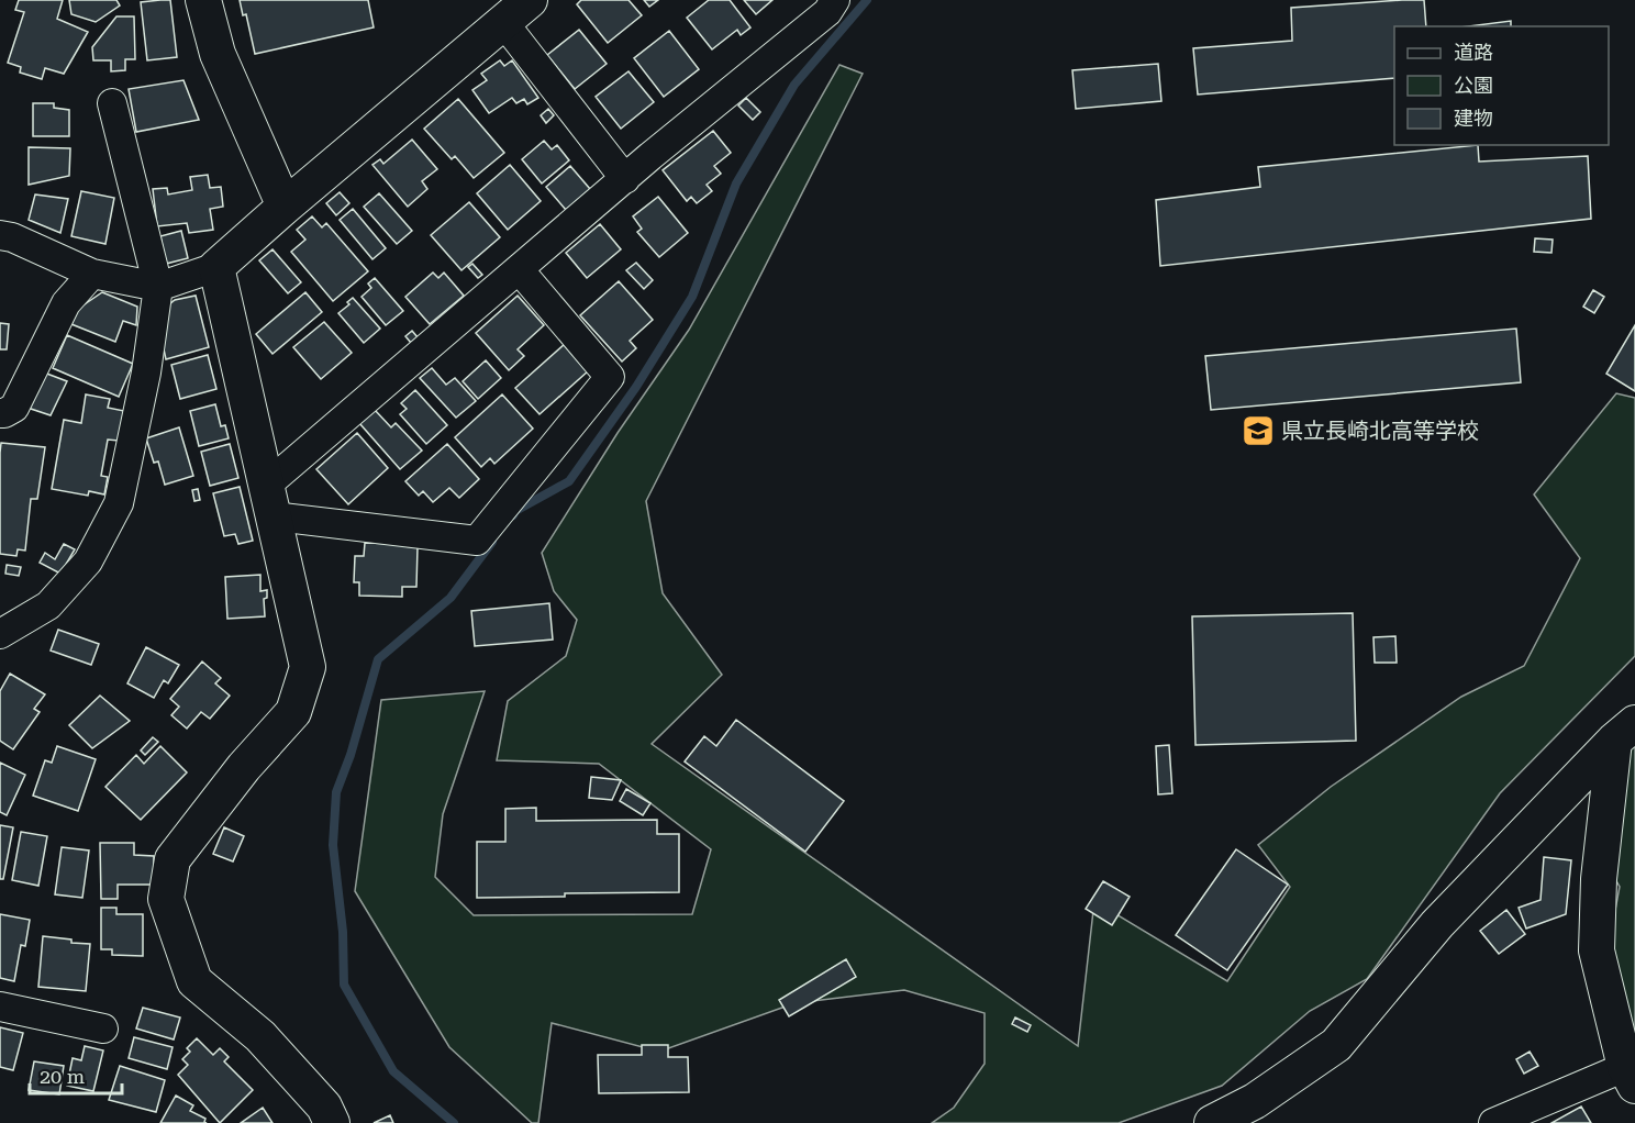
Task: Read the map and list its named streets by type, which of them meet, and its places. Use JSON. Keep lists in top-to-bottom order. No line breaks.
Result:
{"places":{"school or university":["県立長崎北高等学校"]},"legend":["道路","公園","建物"],"scale_bar":"20 m"}
